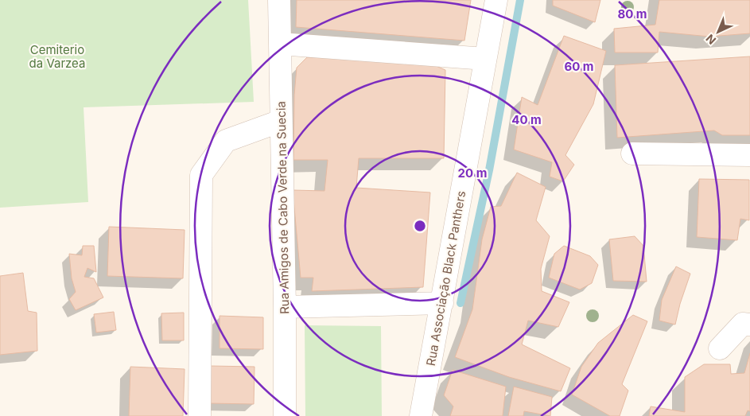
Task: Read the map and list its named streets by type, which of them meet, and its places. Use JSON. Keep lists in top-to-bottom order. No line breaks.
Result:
{"streets":{"street":["Rua Amigos de Cabo Verde na Suecia","Rua Associação Black Panthers"]},"parks":["Cemiterio da Varzea"],"north":"bottom left","rings":["80 m","60 m","40 m","20 m"]}
